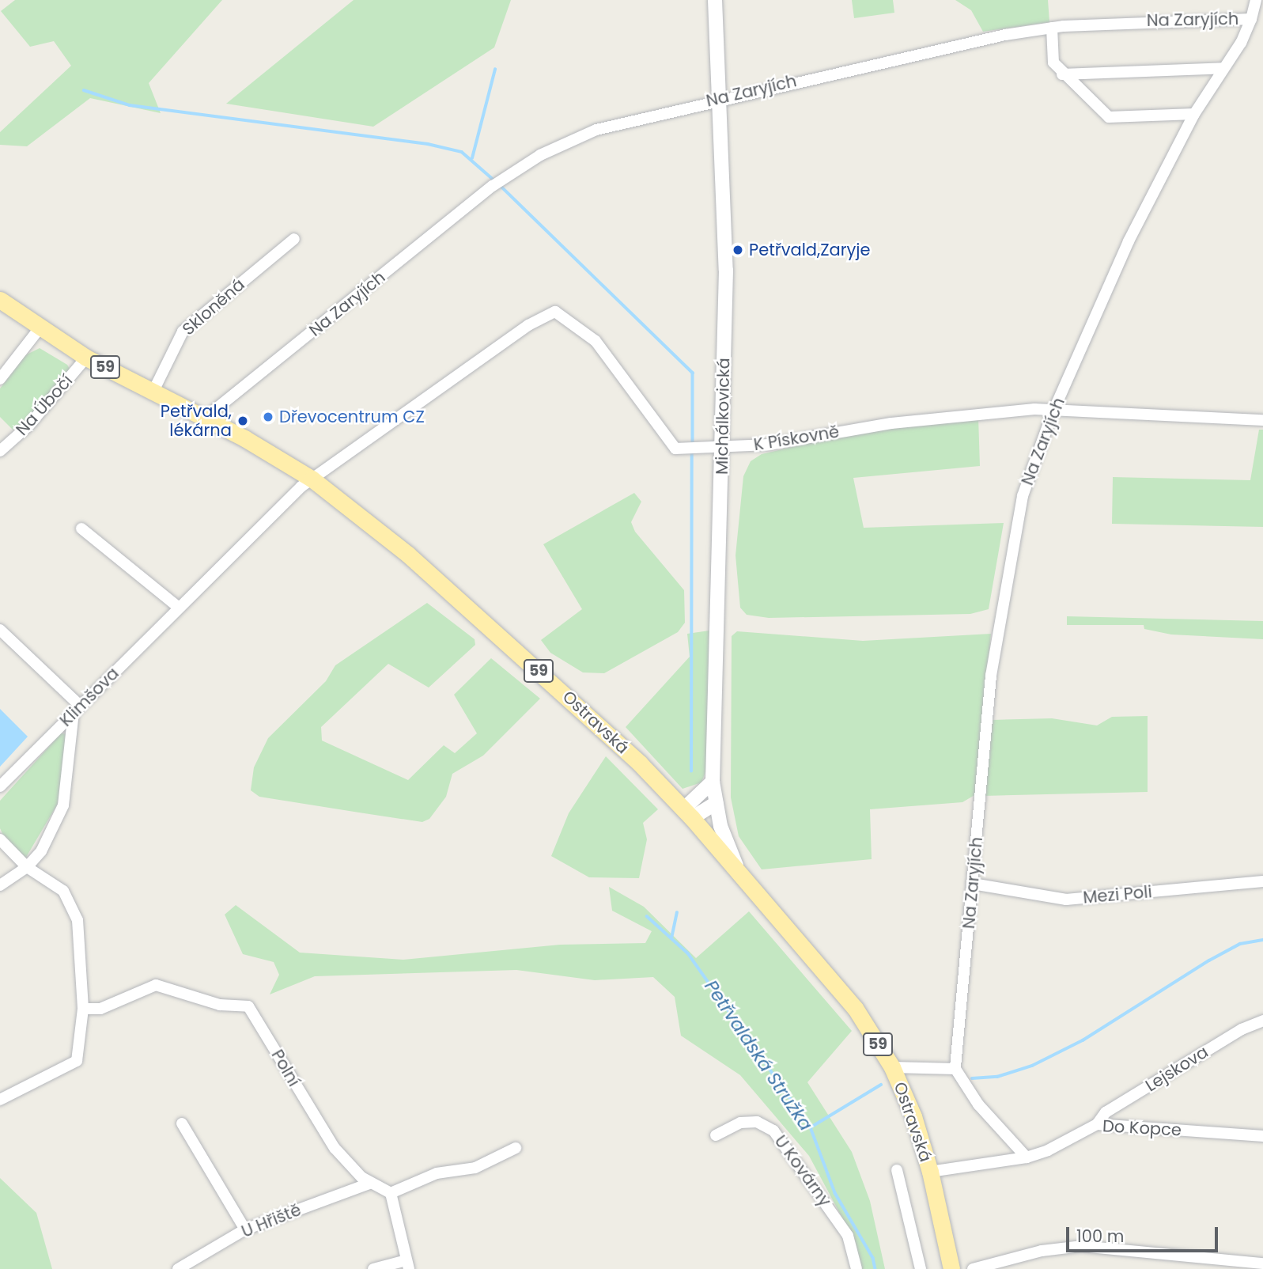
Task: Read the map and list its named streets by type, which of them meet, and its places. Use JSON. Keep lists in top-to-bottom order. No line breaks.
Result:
{"streets":{"main road":["59","Ostravská"],"street":["Na Zaryjích","Skloněná","Na Úbočí","Michálkovická","K Pískovně","Klimšova","Mezi Poli","Polní","Lejskova","Do Kopce","U Kovárny","U Hřiště"]},"crossings":[["Na Zaryjích","Michálkovická"],["Na Zaryjích","K Pískovně"],["Na Zaryjích","Ostravská"],["Na Zaryjích","Mezi Poli"],["Skloněná","Ostravská"],["Na Úbočí","Ostravská"],["Michálkovická","K Pískovně"],["Michálkovická","Ostravská"],["K Pískovně","Klimšova"],["K Pískovně","Ostravská"],["Klimšova","Ostravská"],["Ostravská","Do Kopce"],["Polní","U Hřiště"],["Lejskova","Do Kopce"]],"water":["Petřvaldská Stružka"],"places":["Petřvald,Zaryje","Dřevocentrum CZ","Petřvald, lékárna"],"scale_bar":"100 m"}
